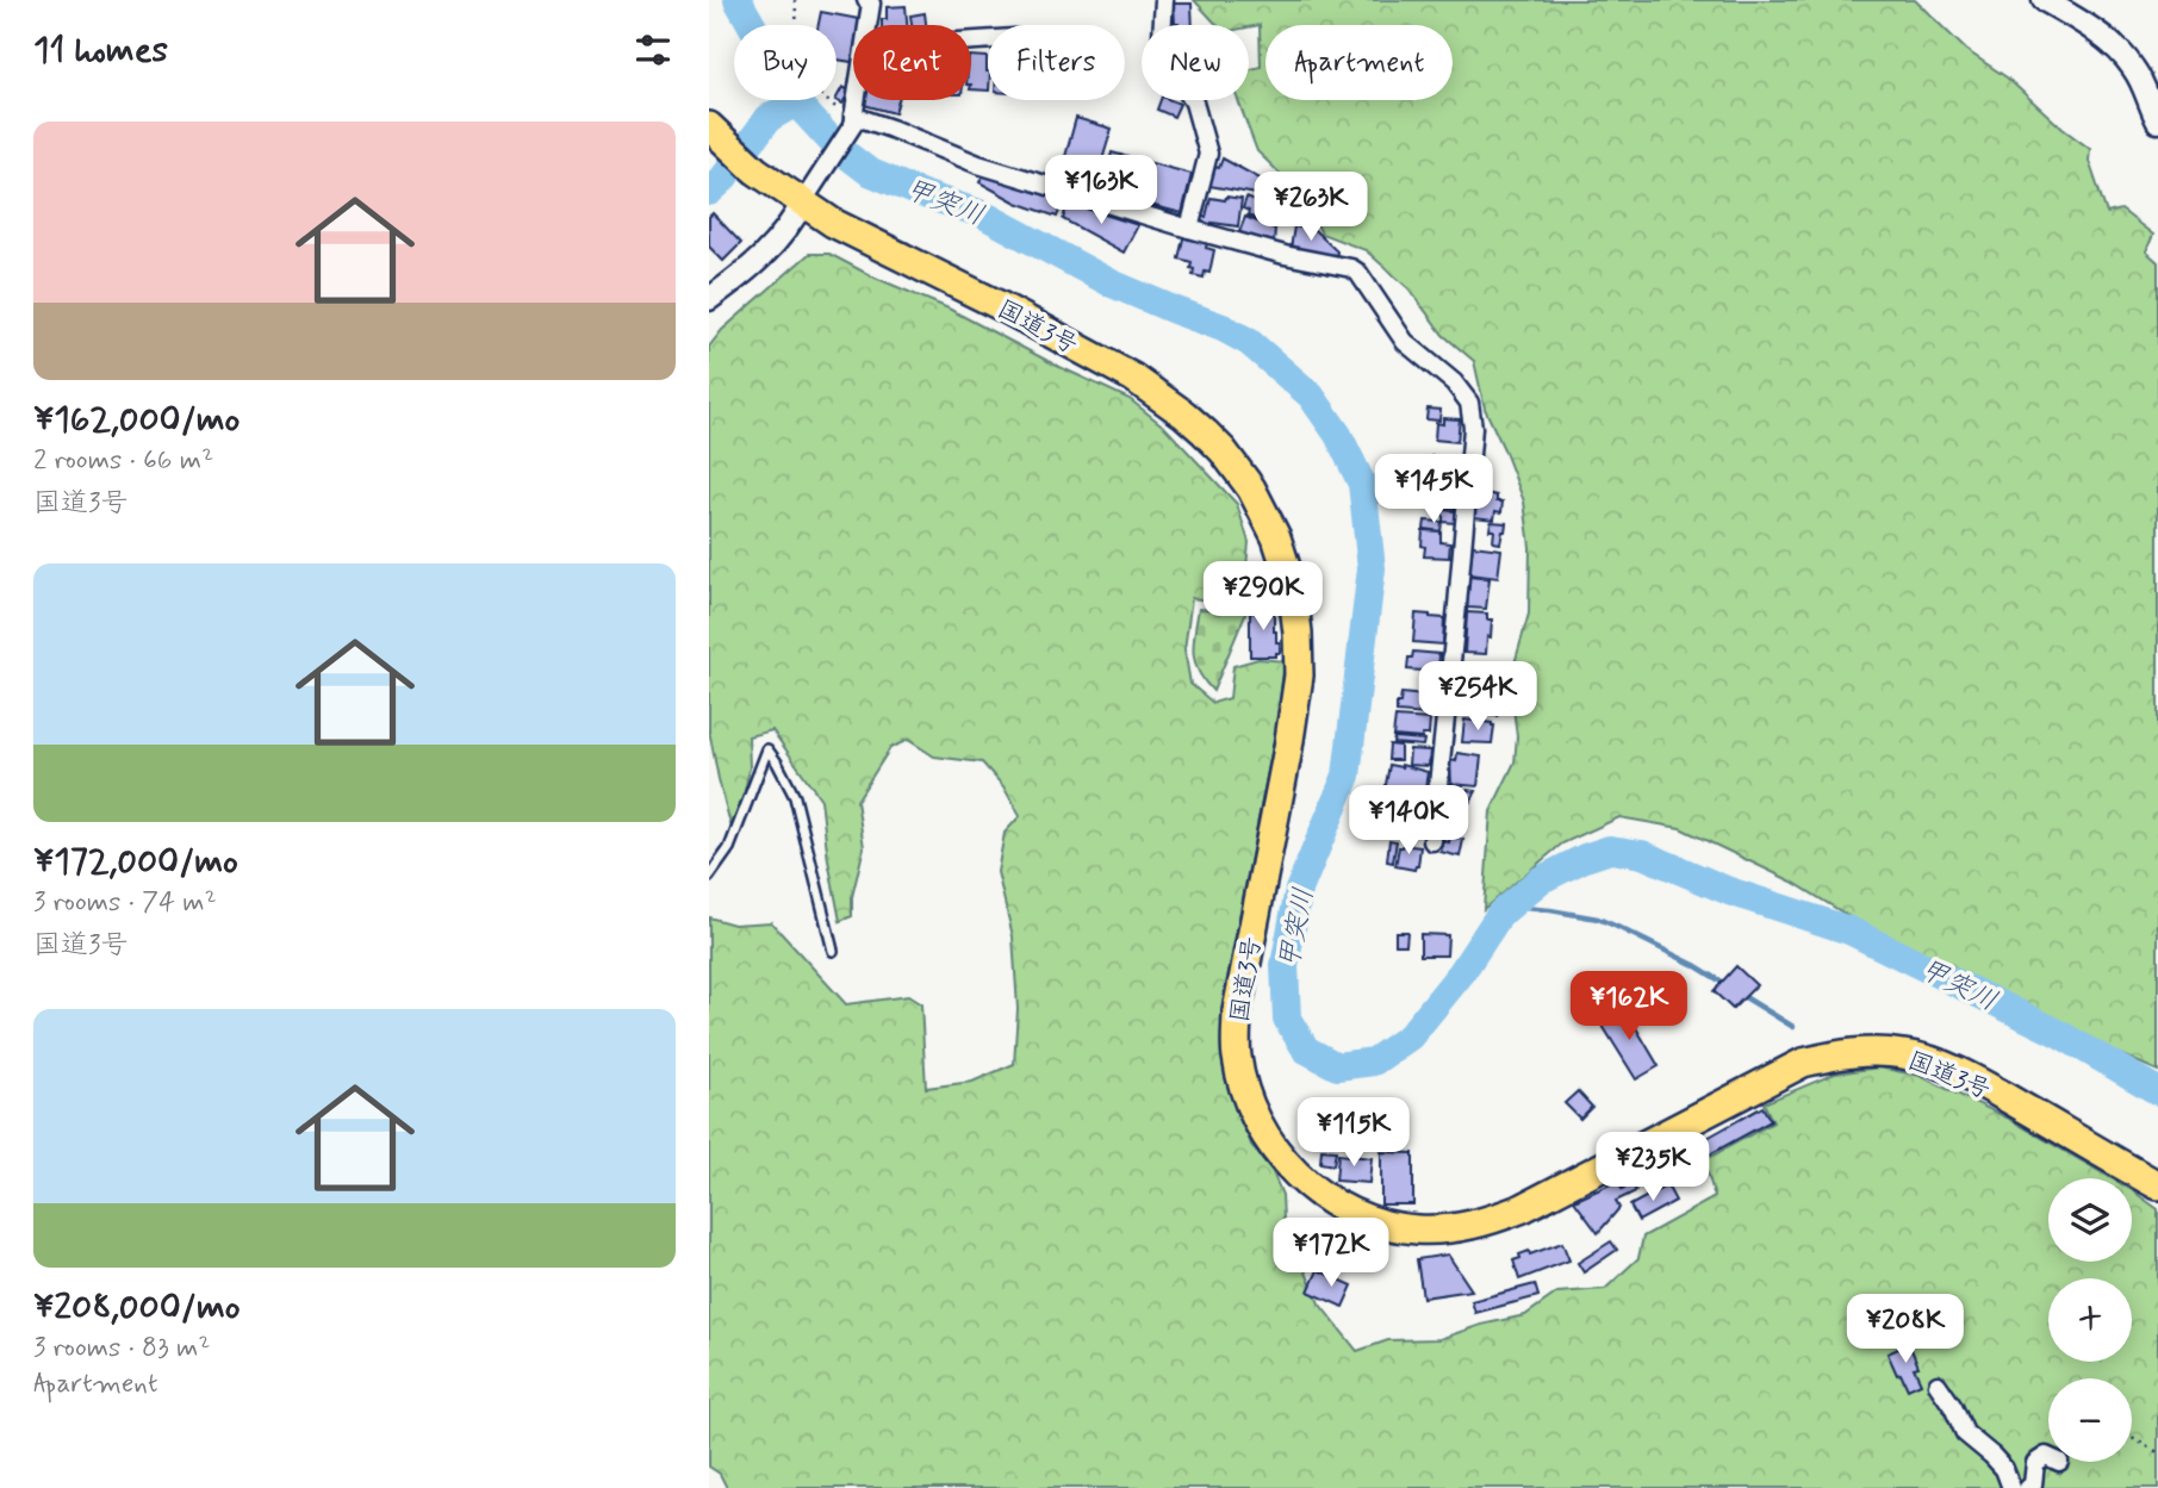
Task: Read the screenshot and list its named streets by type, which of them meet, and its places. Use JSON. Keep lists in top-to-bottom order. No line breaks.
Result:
{"streets":{"highway":["国道3号"]},"water":["甲突川"],"page":{"heading":"11 homes","chip":["Buy","Rent","Filters","New","Apartment"],"list":[{"name":"¥162,000/mo","note":"2 rooms · 66 m² · 国道3号"},{"name":"¥172,000/mo","note":"3 rooms · 74 m² · 国道3号"},{"name":"¥208,000/mo","note":"3 rooms · 83 m² · Apartment"}],"price":["¥163K","¥263K","¥145K","¥290K","¥254K","¥140K","¥162K","¥115K","¥235K","¥172K","¥208K"],"map_buttons":["+","−"]}}
